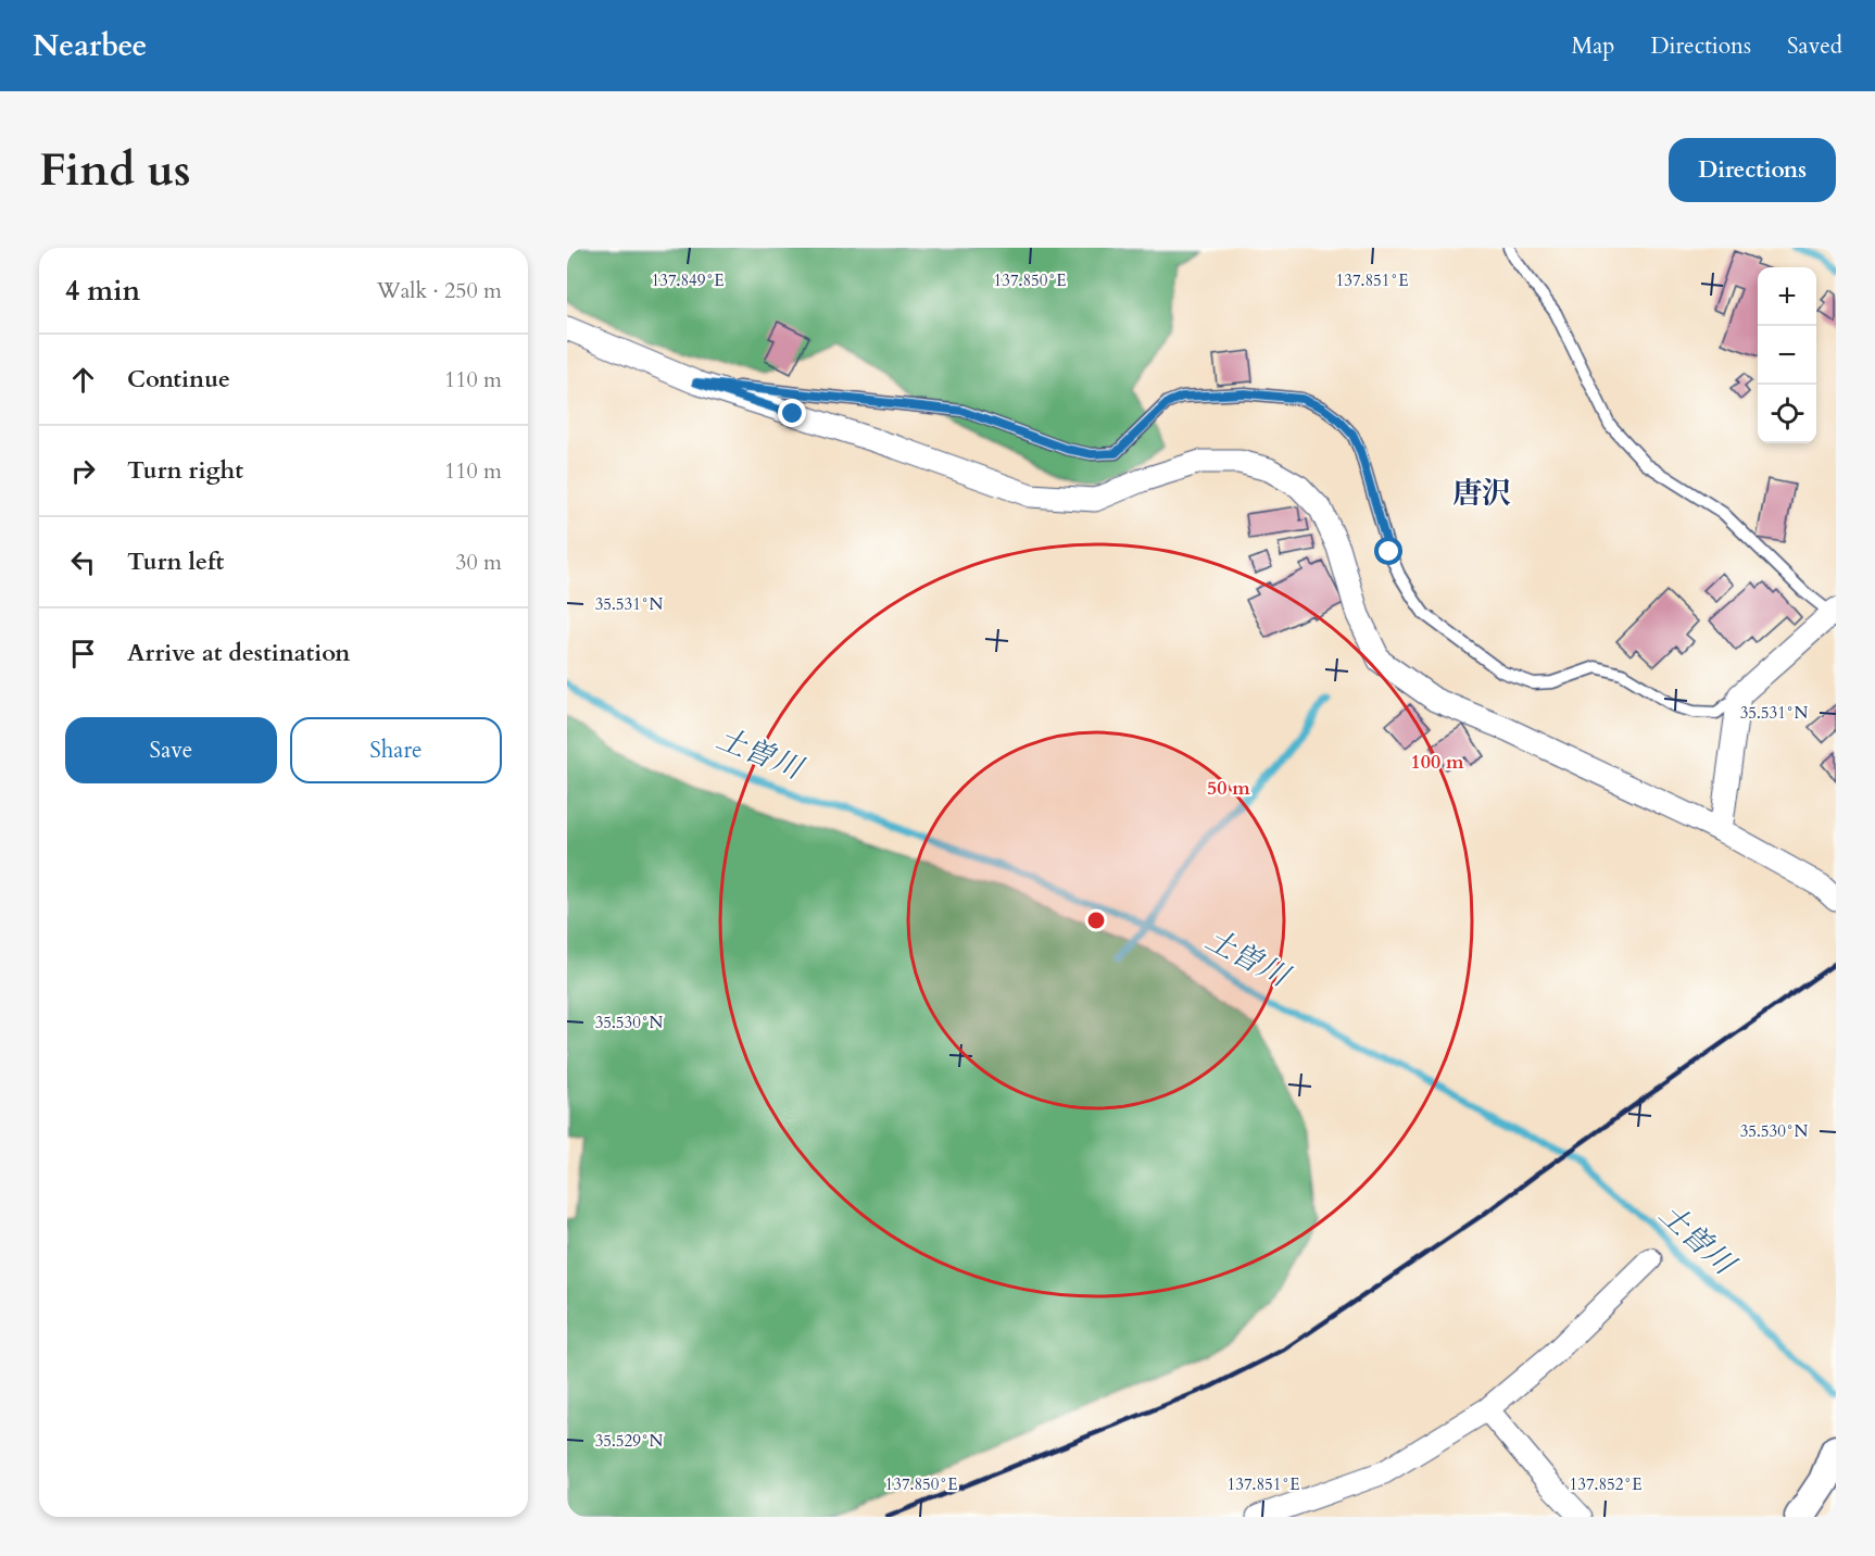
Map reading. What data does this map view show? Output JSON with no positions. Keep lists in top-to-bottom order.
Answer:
{
  "districts": ["唐沢"],
  "water": ["土曽川"],
  "page": {
    "header": "Nearbee",
    "nav": ["Map", "Directions", "Saved"],
    "buttons": [
      "Directions",
      ["Save", "Share"]
    ],
    "title": "Find us",
    "heading": ["4 min", "Walk · 250 m"],
    "map_buttons": ["+", "−"],
    "list": [
      ["Continue", "110 m"],
      ["Turn right", "110 m"],
      ["Turn left", "30 m"],
      "Arrive at destination"
    ]
  },
  "coordinates": [
    "137.849°E",
    "137.850°E",
    "137.851°E",
    "35.531°N",
    "35.530°N",
    "35.529°N",
    "137.852°E"
  ],
  "rings": ["100 m", "50 m"]
}
